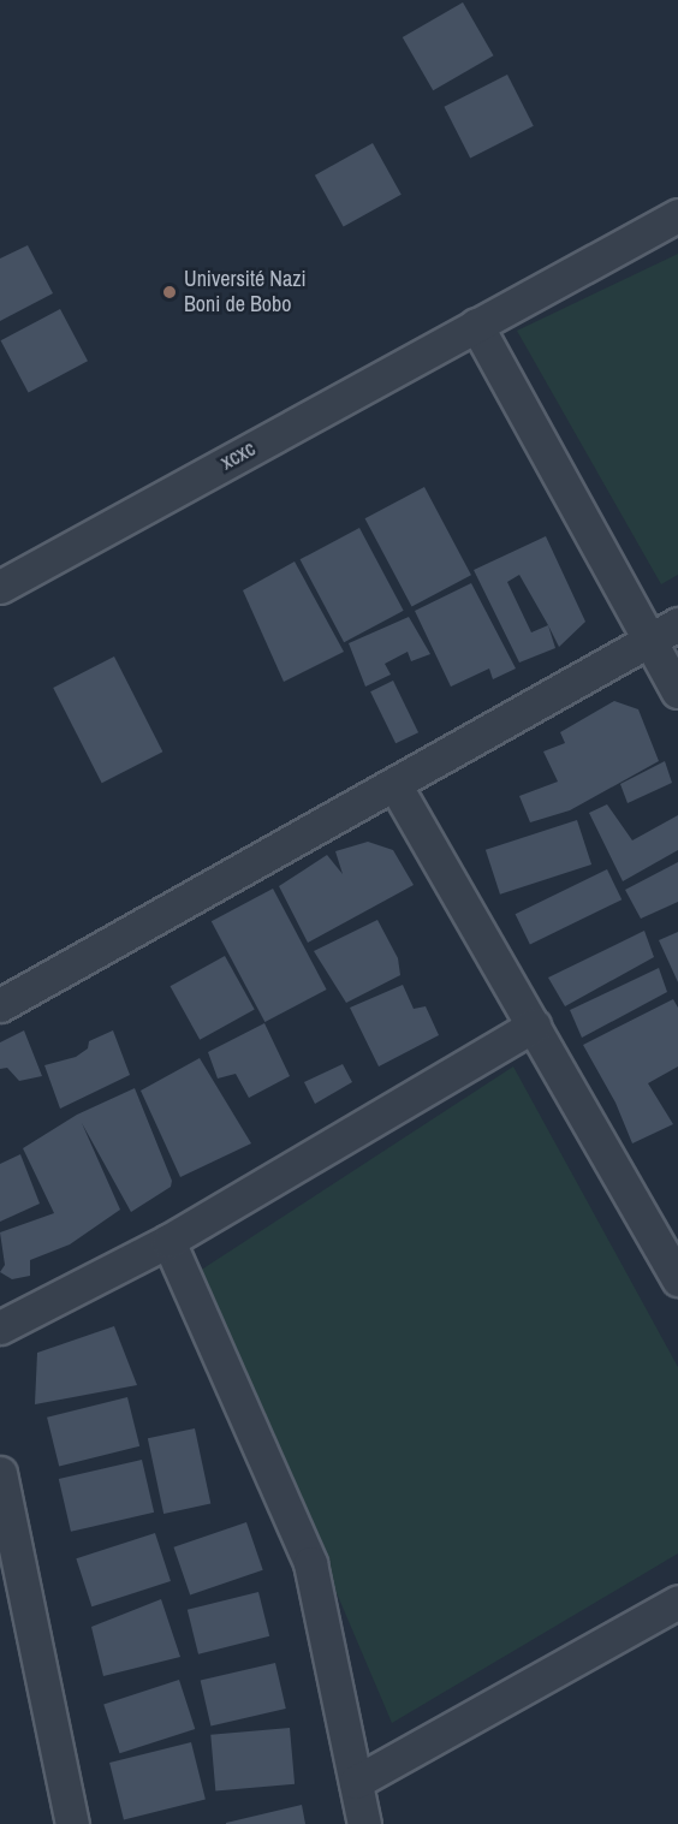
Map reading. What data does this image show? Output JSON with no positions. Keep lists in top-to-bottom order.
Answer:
{
  "streets": {
    "street": ["xcxc"]
  },
  "places": ["Université Nazi Boni de Bobo"]
}
